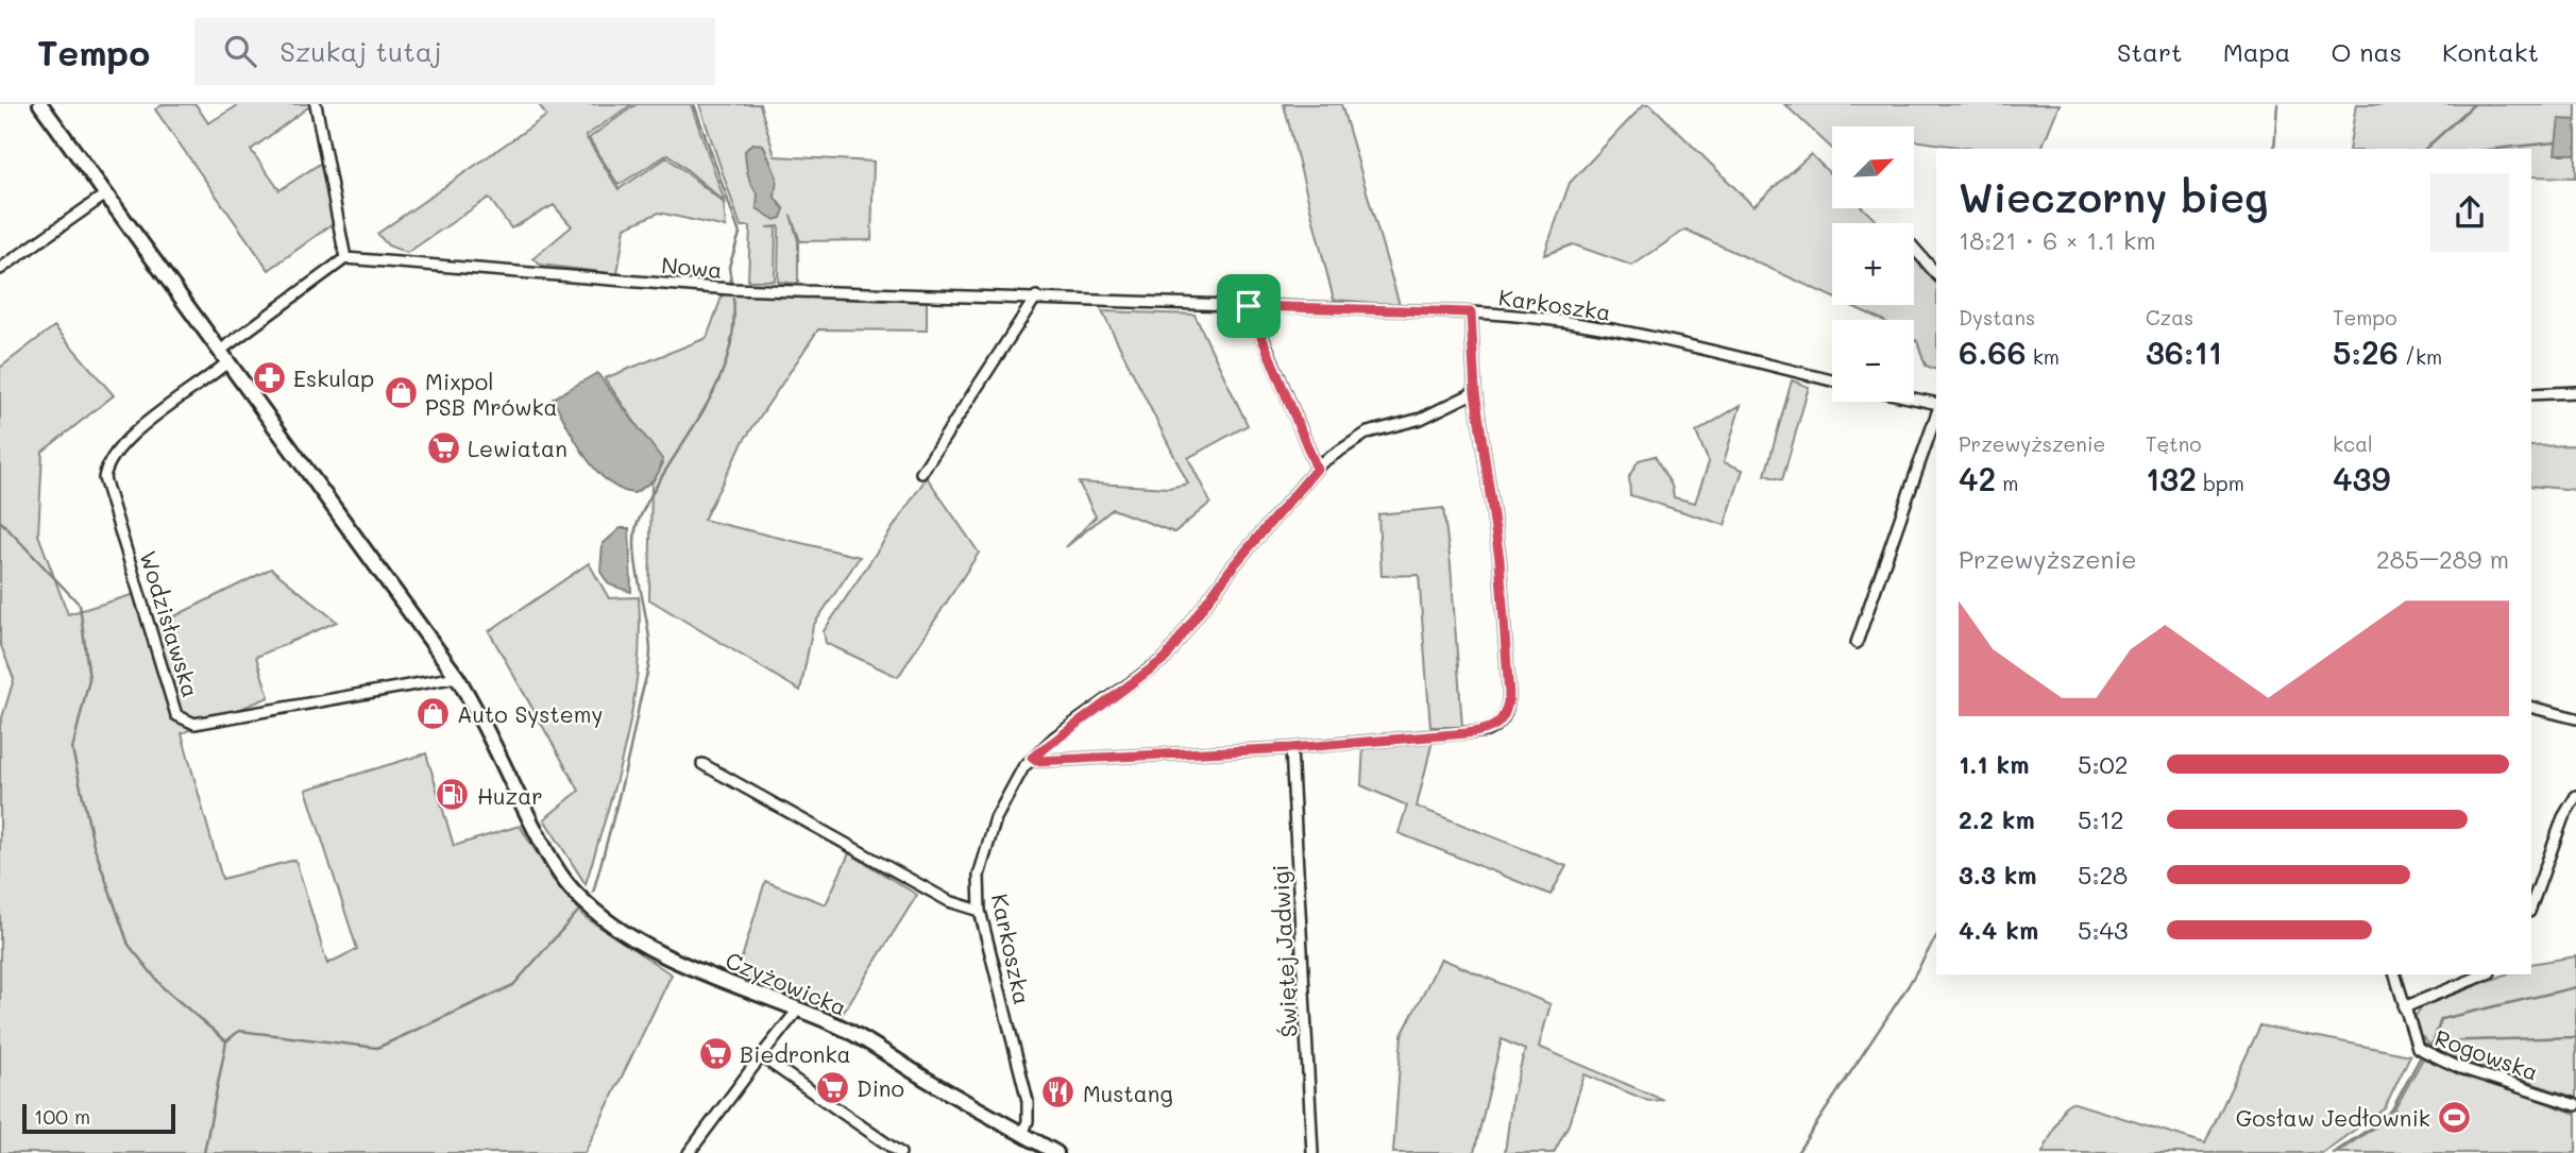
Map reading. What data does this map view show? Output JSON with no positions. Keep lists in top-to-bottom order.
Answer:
{
  "streets": {
    "street": [
      "Nowa",
      "Karkoszka",
      "Wodzisławska",
      "Świętej Jadwigi",
      "Czyżowicka",
      "Rogowska"
    ]
  },
  "crossings": [
    ["Nowa", "Karkoszka"],
    ["Karkoszka", "Czyżowicka"],
    ["Wodzisławska", "Czyżowicka"]
  ],
  "places": {
    "pharmacy": ["Eskulap"],
    "shop": ["Mixpol PSB Mrówka", "Auto Systemy"],
    "supermarket": ["Lewiatan", "Biedronka", "Dino"],
    "fuel station": ["Huzar"],
    "restaurant": ["Mustang"],
    "sports": ["Gosław Jedłownik"]
  },
  "scale_bar": "100 m",
  "north": "top right",
  "page": {
    "header": "Tempo",
    "search": "Szukaj tutaj",
    "nav": [
      "Start",
      "Mapa",
      "O nas",
      "Kontakt"
    ],
    "map_buttons": ["+", "−"],
    "heading": ["Wieczorny bieg", "18:21 · 6 × 1.1 km"],
    "stats": [
      ["Dystans", "6.66 km"],
      ["Czas", "36:11"],
      ["Tempo", "5:26 /km"],
      ["Przewyższenie", "42 m"],
      ["Tętno", "132 bpm"],
      ["kcal", "439"]
    ],
    "chart": ["Przewyższenie", "285–289 m"],
    "list": [
      {
        "name": "1.1 km",
        "note": "5:02"
      },
      {
        "name": "2.2 km",
        "note": "5:12"
      },
      {
        "name": "3.3 km",
        "note": "5:28"
      },
      {
        "name": "4.4 km",
        "note": "5:43"
      }
    ],
    "scale": "100 m"
  }
}
